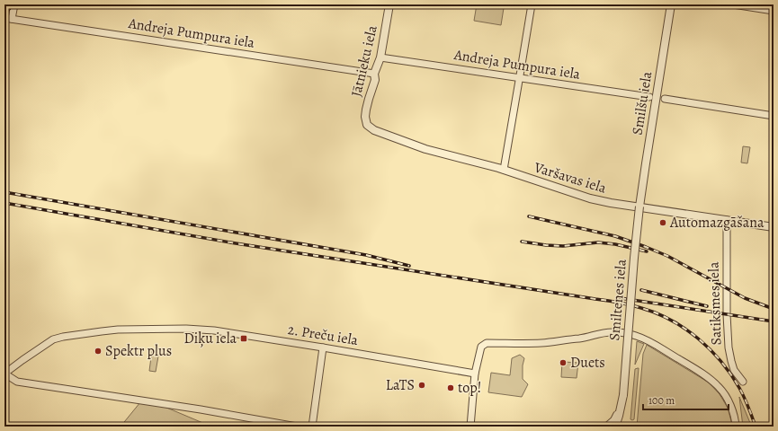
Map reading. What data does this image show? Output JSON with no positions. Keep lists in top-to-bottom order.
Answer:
{
  "streets": {
    "street": [
      "Andreja Pumpura iela",
      "Jātnieku iela",
      "Smilšu iela",
      "Varšavas iela",
      "Smiltenes iela",
      "Satiksmes iela",
      "2. Preču iela"
    ]
  },
  "crossings": [
    ["Andreja Pumpura iela", "Jātnieku iela"],
    ["Jātnieku iela", "Varšavas iela"],
    ["Smilšu iela", "Varšavas iela"],
    ["Smilšu iela", "Smiltenes iela"],
    ["Varšavas iela", "Smiltenes iela"],
    ["Varšavas iela", "Satiksmes iela"]
  ],
  "places": {
    "other": [
      "Automazgāšana",
      "Spektr plus",
      "Duets",
      "LaTS",
      "top!"
    ],
    "transit": ["Diķu iela"]
  },
  "scale_bar": "100 m"
}
